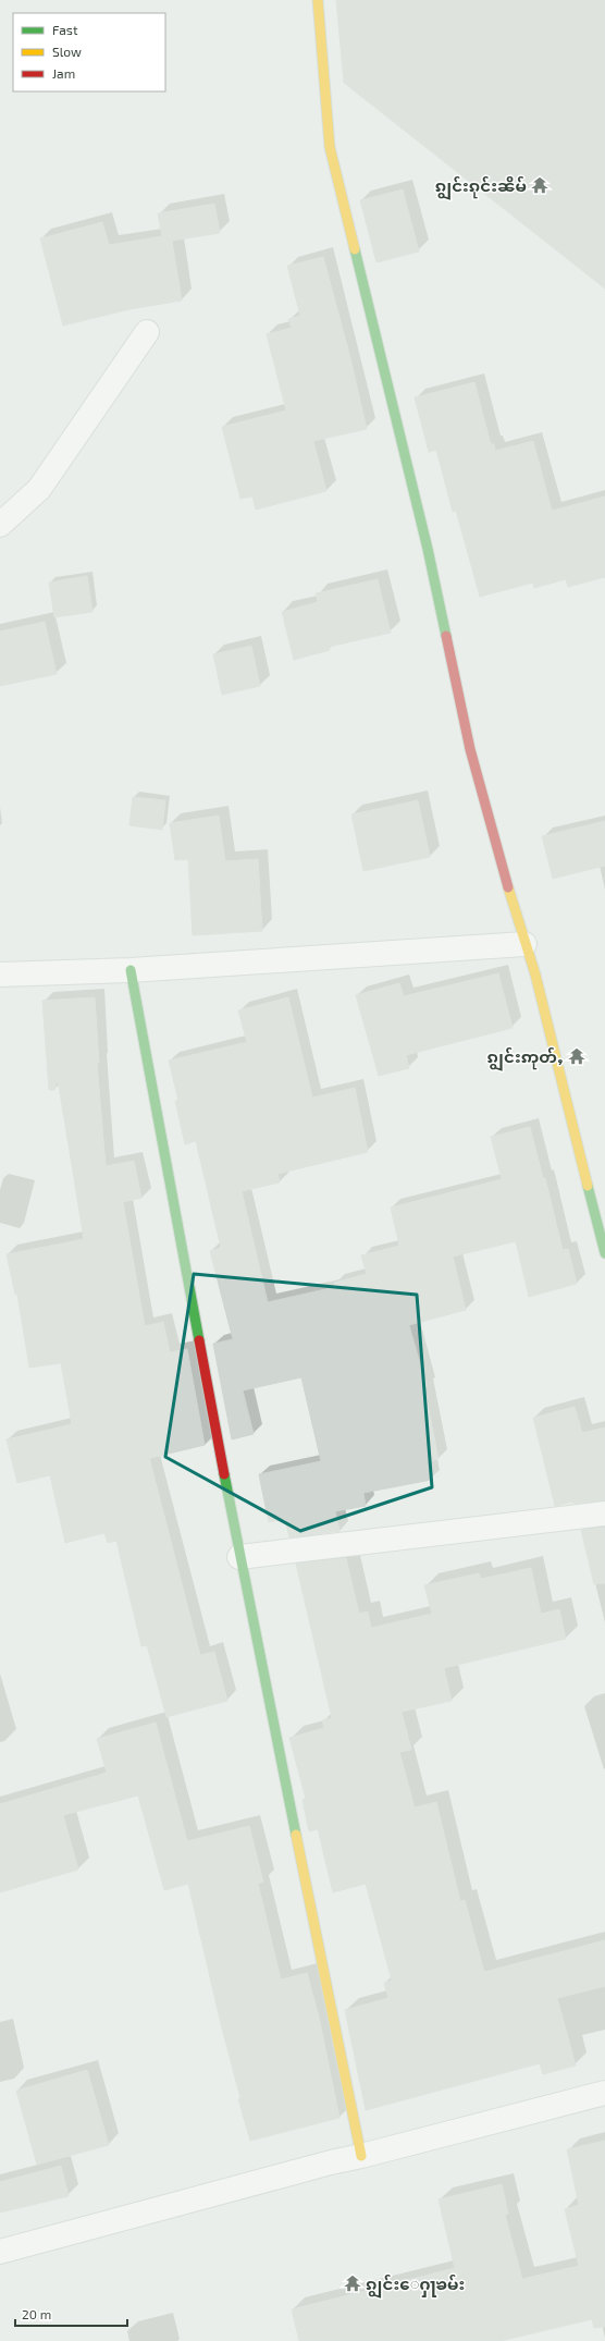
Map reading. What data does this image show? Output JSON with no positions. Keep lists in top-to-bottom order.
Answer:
{
  "places": {
    "temple": ["ၵျွင်းၵုင်းၼိမ်", "ၵျွင်းဢုတ်ႇ", "ၵျွင်းေႁႃၶမ်း"]
  },
  "legend": ["Fast", "Slow", "Jam"],
  "scale_bar": "20 m"
}
